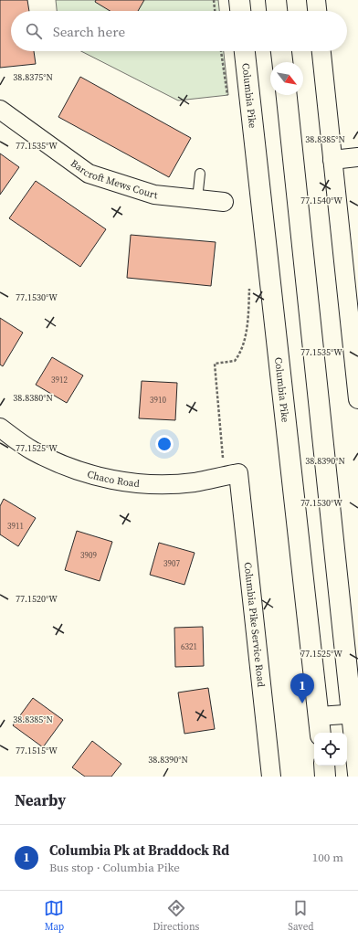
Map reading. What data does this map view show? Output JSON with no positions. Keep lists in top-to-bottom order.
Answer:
{
  "streets": {
    "main road": ["Columbia Pike"],
    "street": ["Barcroft Mews Court", "Chaco Road", "Columbia Pike Service Road"]
  },
  "crossings": [
    ["Chaco Road", "Columbia Pike Service Road"]
  ],
  "house_numbers": [
    "3912",
    "3910",
    "3911",
    "3909",
    "3907",
    "6321"
  ],
  "north": "bottom right",
  "page": {
    "search": "Search here",
    "pins": "1",
    "heading": "Nearby",
    "list": [
      {
        "mark": "1",
        "name": "Columbia Pk at Braddock Rd",
        "note": "Bus stop · Columbia Pike",
        "value": "100 m"
      }
    ],
    "nav": ["Map", "Directions", "Saved"]
  },
  "coordinates": [
    "38.8375°N",
    "38.8385°N",
    "77.1535°W",
    "77.1540°W",
    "77.1530°W",
    "38.8380°N",
    "77.1525°W",
    "38.8390°N",
    "77.1520°W",
    "77.1515°W"
  ]
}
